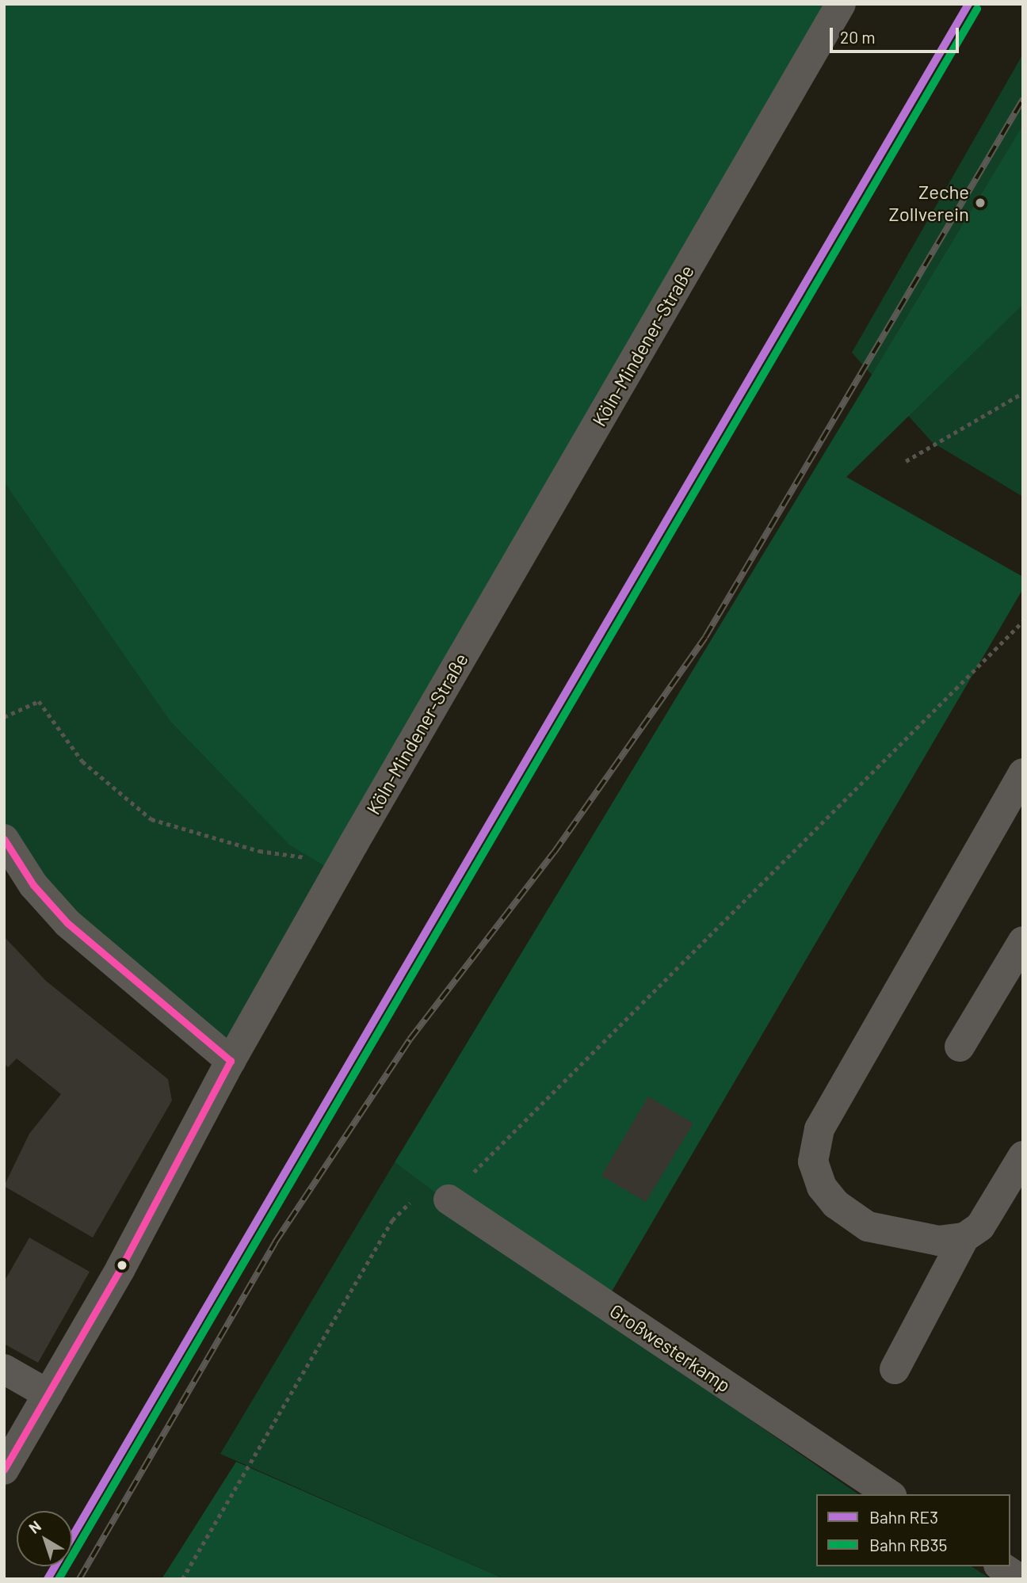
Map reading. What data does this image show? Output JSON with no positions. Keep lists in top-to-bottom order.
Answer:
{
  "streets": {
    "street": ["Köln-Mindener-Straße", "Großwesterkamp"]
  },
  "places": ["Zeche Zollverein"],
  "lines": ["rail line RE3", "rail line RB35"],
  "legend": ["Bahn RE3", "Bahn RB35"],
  "scale_bar": "20 m",
  "north": "top left"
}
